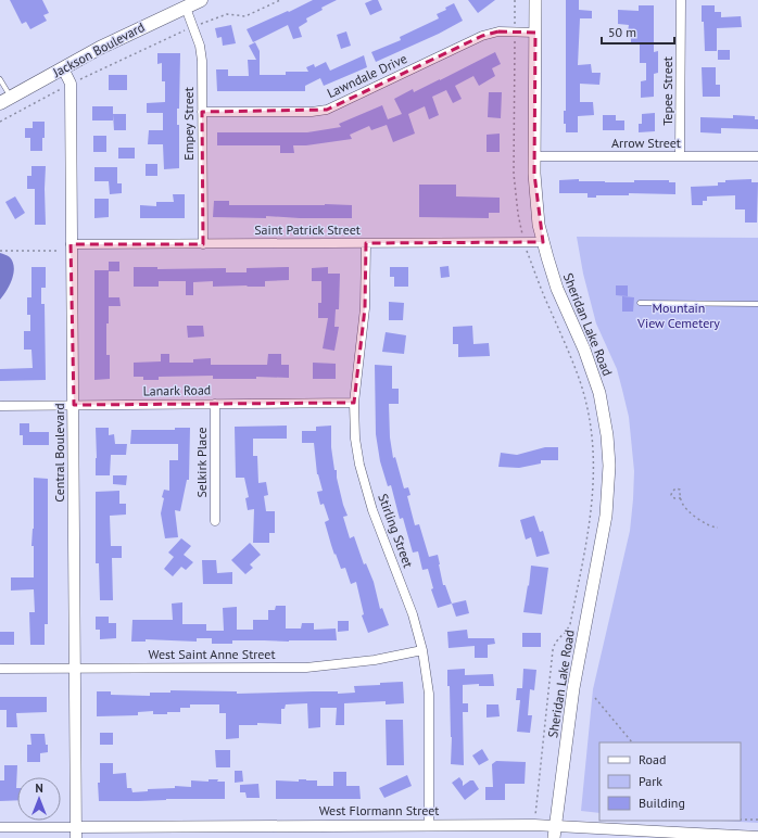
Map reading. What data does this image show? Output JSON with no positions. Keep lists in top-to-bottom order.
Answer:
{
  "streets": {
    "main road": ["Jackson Boulevard", "Sheridan Lake Road"],
    "street": [
      "Lawndale Drive",
      "Tepee Street",
      "Empey Street",
      "Arrow Street",
      "Saint Patrick Street",
      "Lanark Road",
      "Central Boulevard",
      "Selkirk Place",
      "Stirling Street",
      "West Saint Anne Street",
      "West Flormann Street"
    ]
  },
  "crossings": [
    ["Jackson Boulevard", "Empey Street"],
    ["Jackson Boulevard", "Central Boulevard"],
    ["Lawndale Drive", "Empey Street"],
    ["Lawndale Drive", "Sheridan Lake Road"],
    ["Tepee Street", "Arrow Street"],
    ["Empey Street", "Saint Patrick Street"],
    ["Arrow Street", "Sheridan Lake Road"],
    ["Saint Patrick Street", "Sheridan Lake Road"],
    ["Saint Patrick Street", "Central Boulevard"],
    ["Saint Patrick Street", "Stirling Street"],
    ["Sheridan Lake Road", "West Flormann Street"],
    ["Lanark Road", "Central Boulevard"],
    ["Lanark Road", "Selkirk Place"],
    ["Lanark Road", "Stirling Street"],
    ["Central Boulevard", "West Saint Anne Street"],
    ["Central Boulevard", "West Flormann Street"],
    ["Stirling Street", "West Saint Anne Street"],
    ["Stirling Street", "West Flormann Street"]
  ],
  "parks": ["Mountain View Cemetery"],
  "legend": ["Road", "Park", "Building"],
  "scale_bar": "50 m",
  "north": "top"
}
